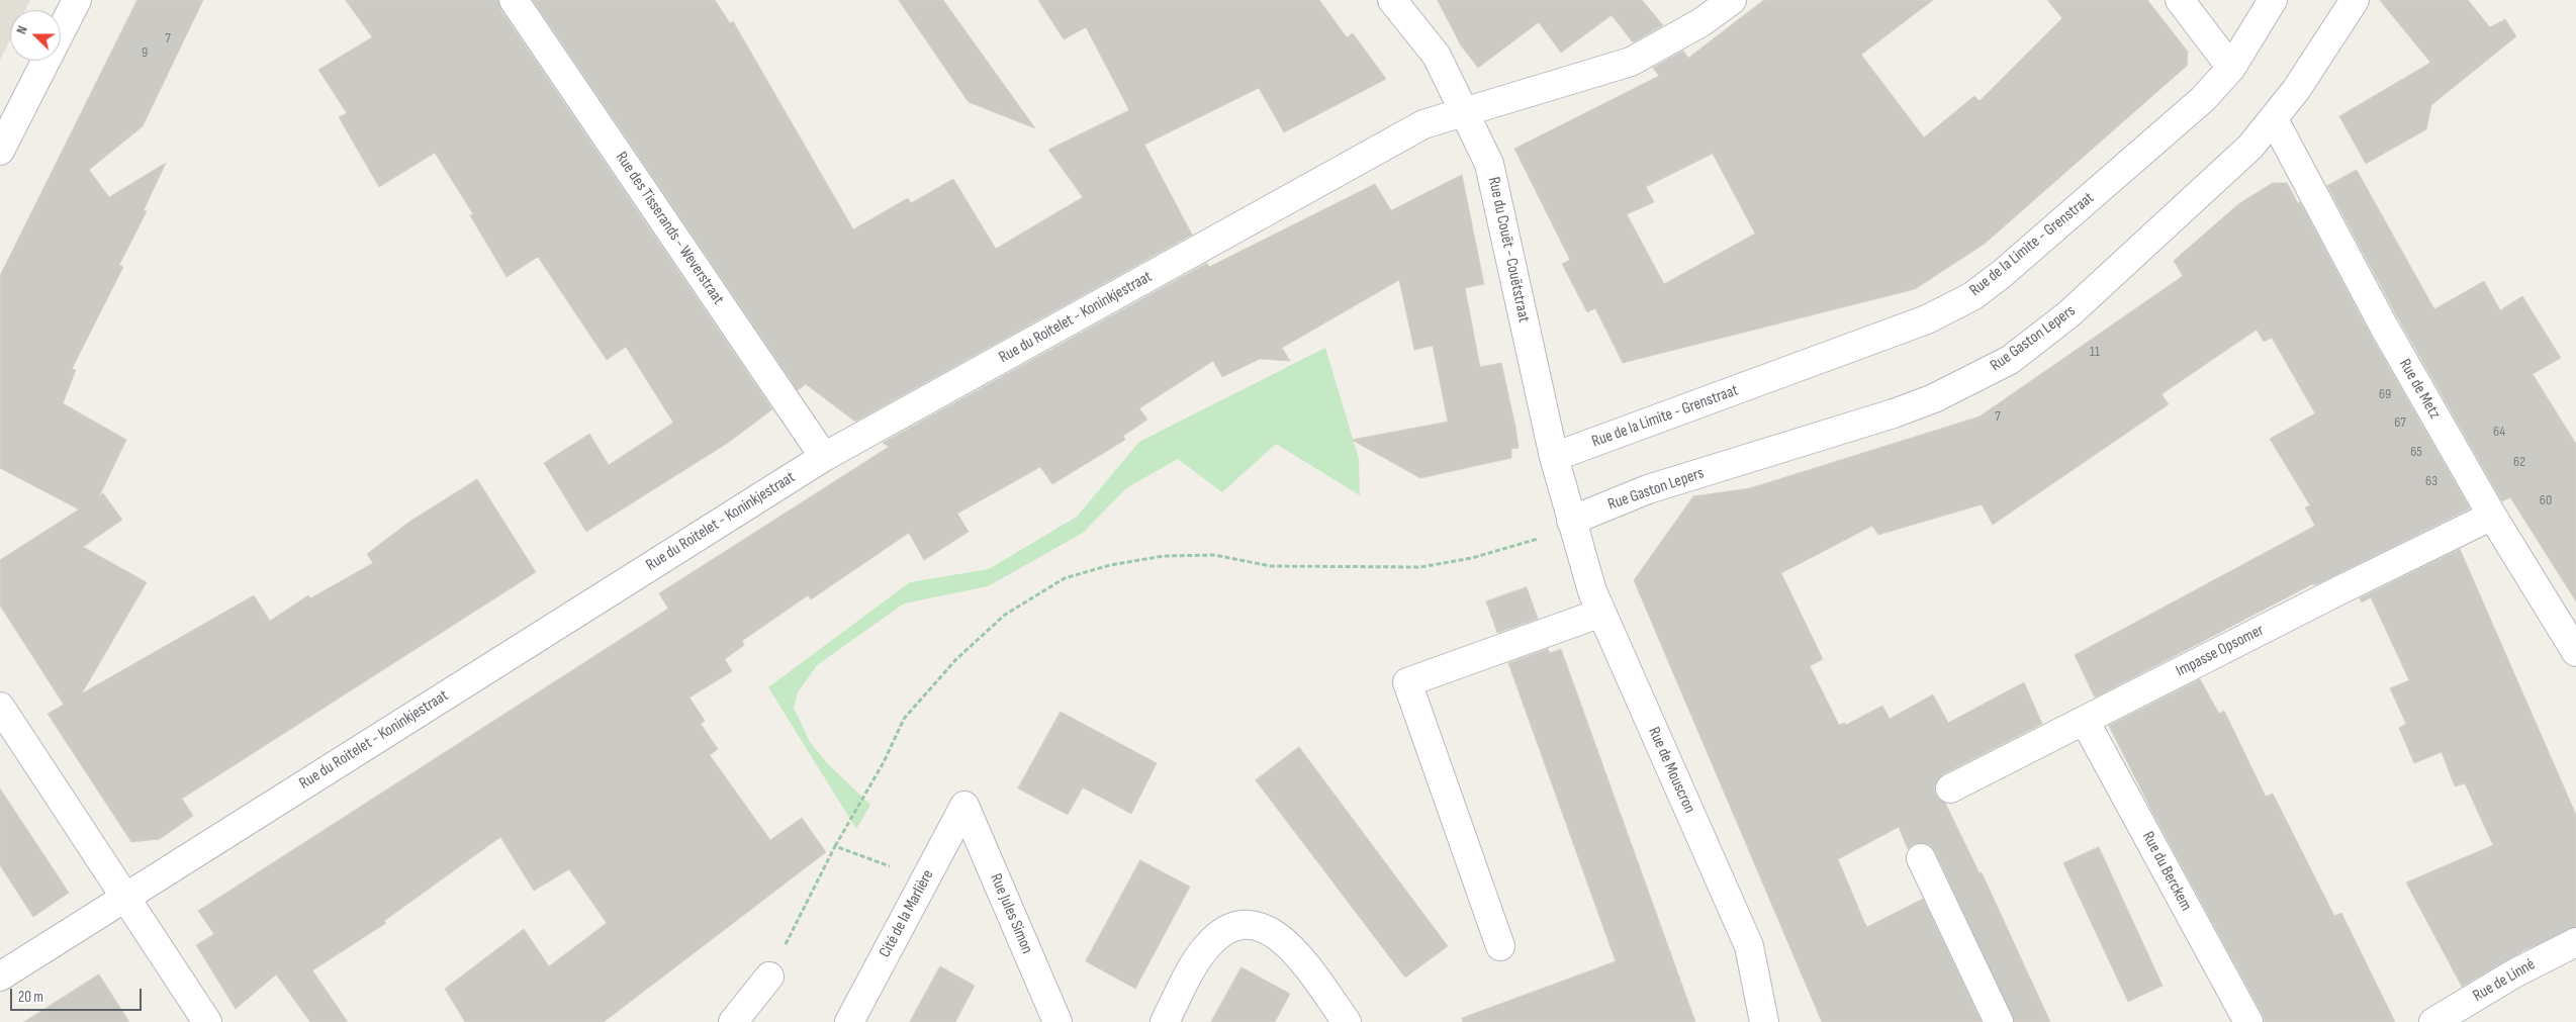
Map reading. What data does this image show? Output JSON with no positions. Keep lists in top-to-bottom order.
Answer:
{
  "streets": {
    "street": [
      "Rue des Tisserands - Weverstraat",
      "Rue de la Limite - Grenstraat",
      "Rue du Couët - Couëtstraat",
      "Rue du Roitelet - Koninkjestraat",
      "Rue Gaston Lepers",
      "Rue de Metz",
      "Impasse Opsomer",
      "Rue de Mouscron",
      "Rue du Berckem",
      "Cité de la Marlière",
      "Rue Jules Simon",
      "Rue de Linné"
    ]
  },
  "crossings": [
    ["Rue des Tisserands - Weverstraat", "Rue du Roitelet - Koninkjestraat"],
    ["Rue de la Limite - Grenstraat", "Rue du Couët - Couëtstraat"],
    ["Rue du Couët - Couëtstraat", "Rue du Roitelet - Koninkjestraat"],
    ["Rue du Couët - Couëtstraat", "Rue Gaston Lepers"],
    ["Rue du Couët - Couëtstraat", "Rue de Mouscron"],
    ["Rue Gaston Lepers", "Rue de Metz"],
    ["Rue Gaston Lepers", "Rue de Mouscron"],
    ["Rue de Metz", "Impasse Opsomer"],
    ["Impasse Opsomer", "Rue du Berckem"],
    ["Cité de la Marlière", "Rue Jules Simon"]
  ],
  "house_numbers": [
    "7",
    "9",
    "11",
    "69",
    "7",
    "67",
    "64",
    "65",
    "62",
    "63",
    "60"
  ],
  "scale_bar": "20 m",
  "north": "left"
}
